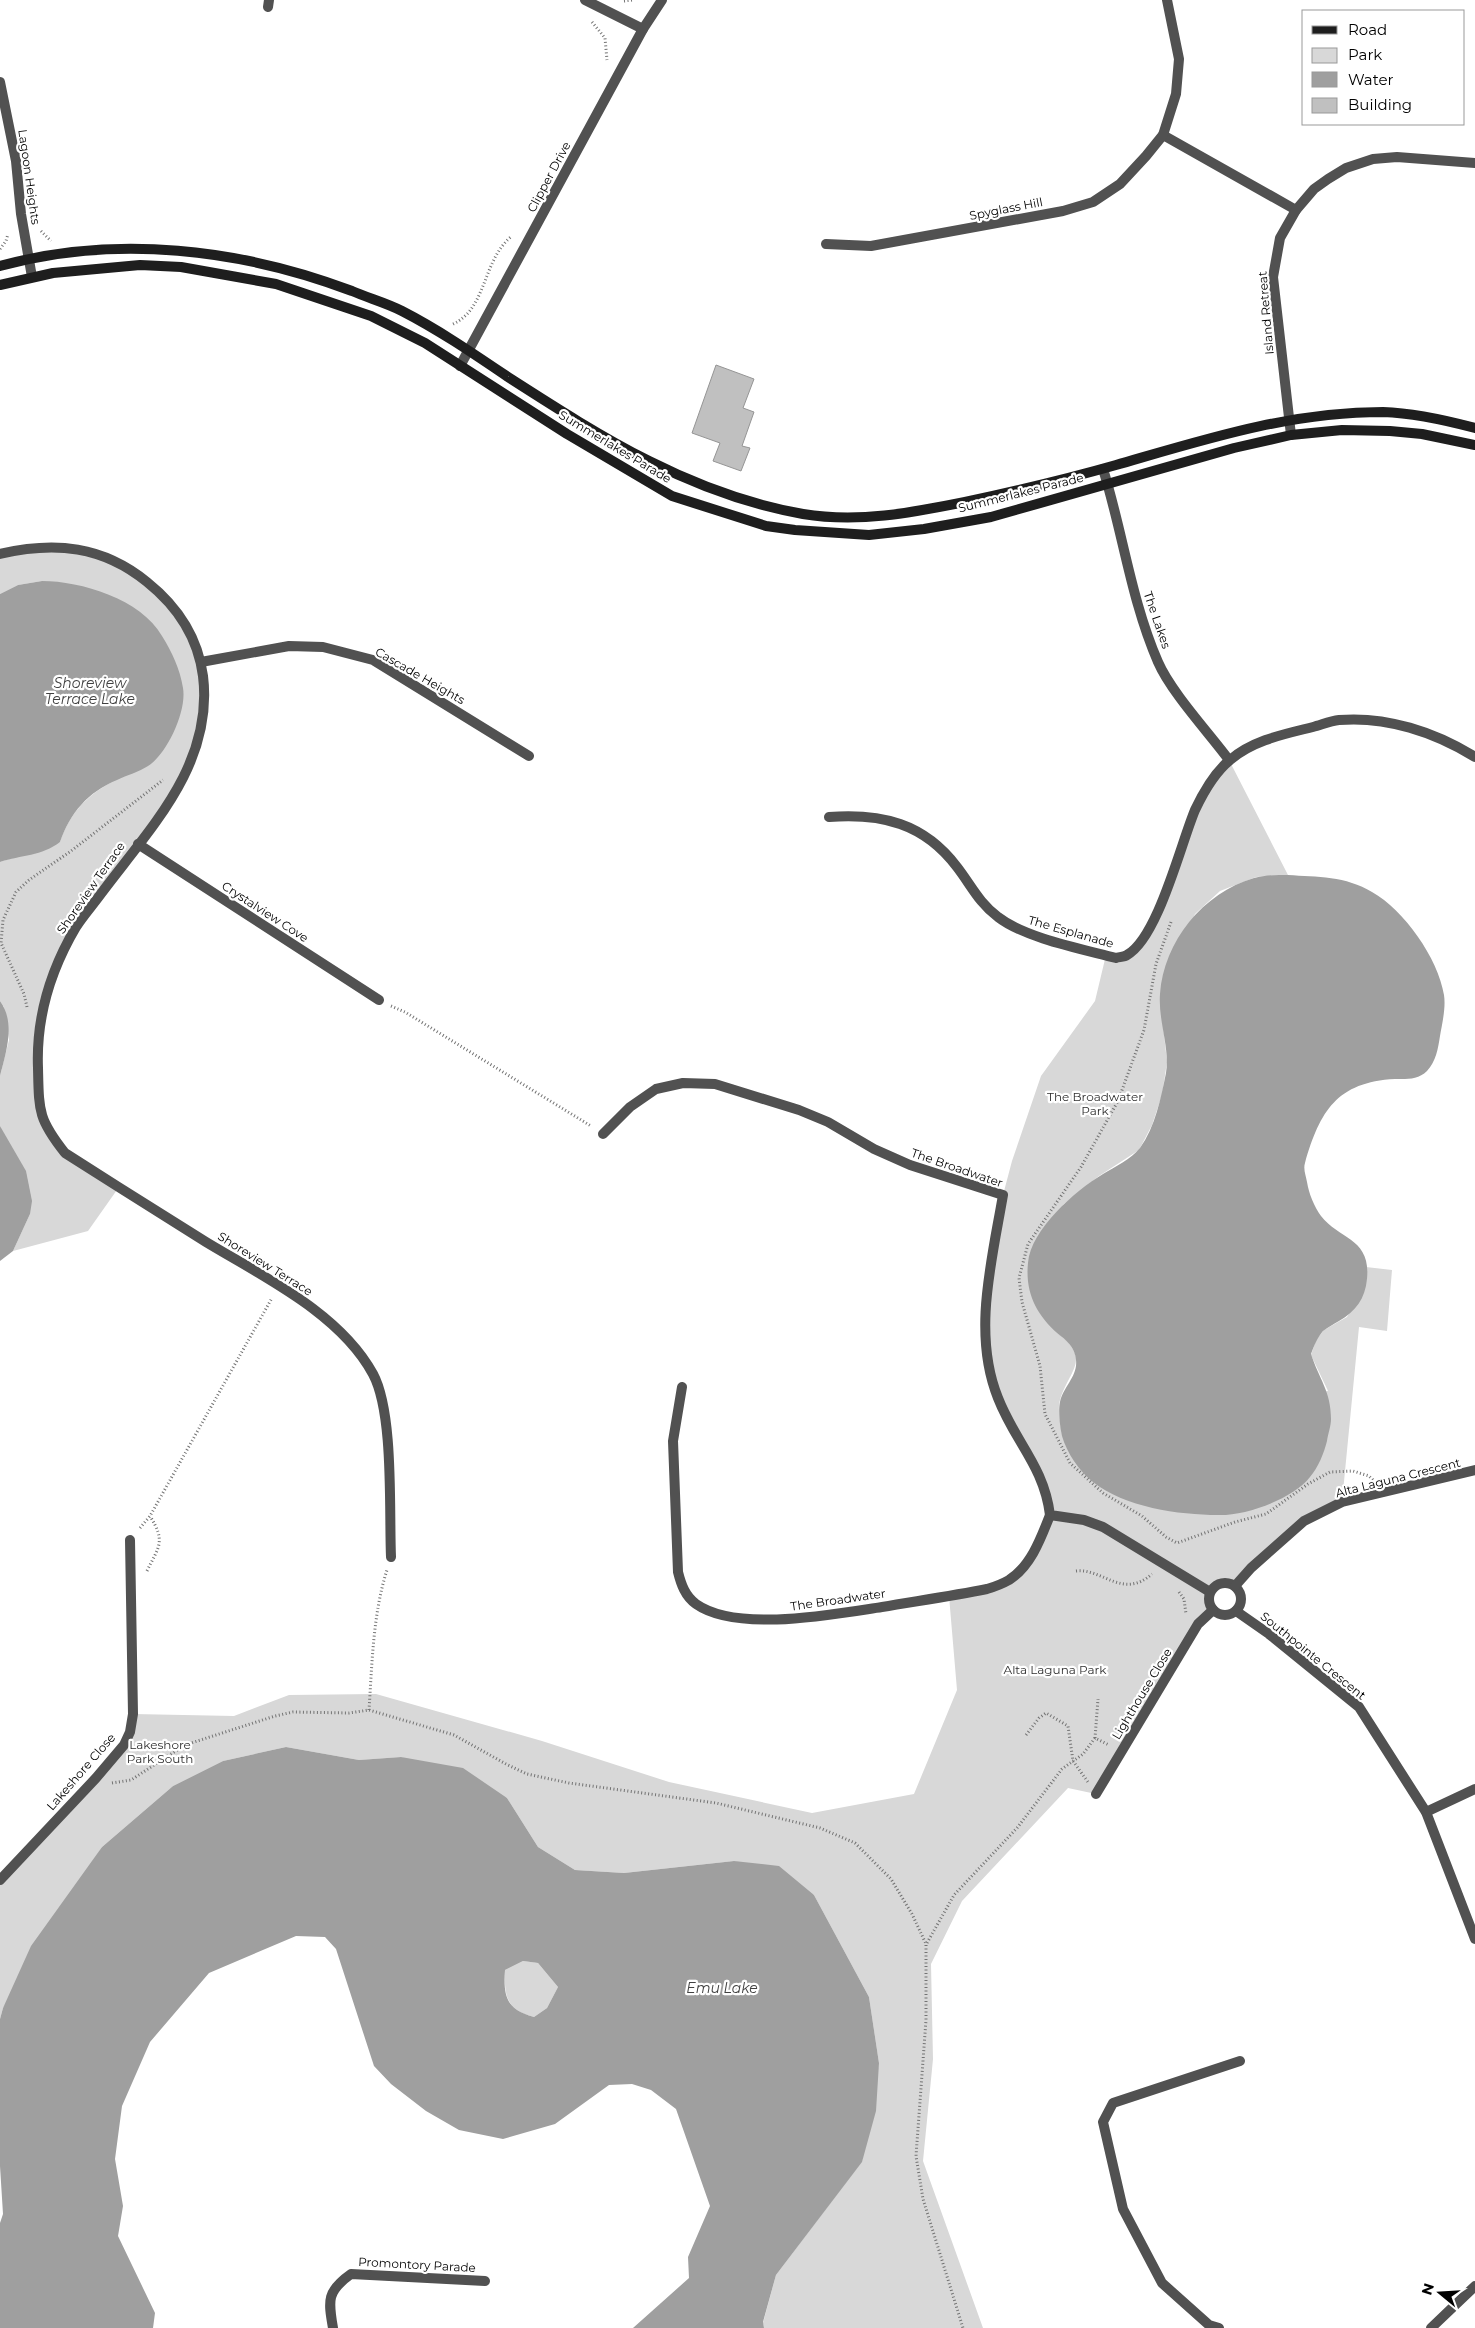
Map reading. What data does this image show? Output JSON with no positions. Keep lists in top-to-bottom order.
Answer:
{
  "streets": {
    "street": [
      "Lagoon Heights",
      "Clipper Drive",
      "Spyglass Hill",
      "Island Retreat",
      "Summerlakes Parade",
      "The Lakes",
      "Cascade Heights",
      "Shoreview Terrace",
      "Crystalview Cove",
      "The Esplanade",
      "The Broadwater",
      "Alta Laguna Crescent",
      "Southpointe Crescent",
      "Lighthouse Close",
      "Lakeshore Close",
      "Promontory Parade"
    ]
  },
  "crossings": [
    ["Lagoon Heights", "Summerlakes Parade"],
    ["Clipper Drive", "Summerlakes Parade"],
    ["Island Retreat", "Summerlakes Parade"],
    ["Summerlakes Parade", "The Lakes"],
    ["The Lakes", "The Esplanade"],
    ["Cascade Heights", "Shoreview Terrace"],
    ["Shoreview Terrace", "Crystalview Cove"],
    ["Alta Laguna Crescent", "Southpointe Crescent"],
    ["Alta Laguna Crescent", "Lighthouse Close"],
    ["Southpointe Crescent", "Lighthouse Close"]
  ],
  "water": ["Shoreview Terrace Lake", "Emu Lake"],
  "parks": ["The Broadwater Park", "Alta Laguna Park", "Lakeshore Park South"],
  "legend": [
    "Road",
    "Park",
    "Water",
    "Building"
  ],
  "north": "left"
}
